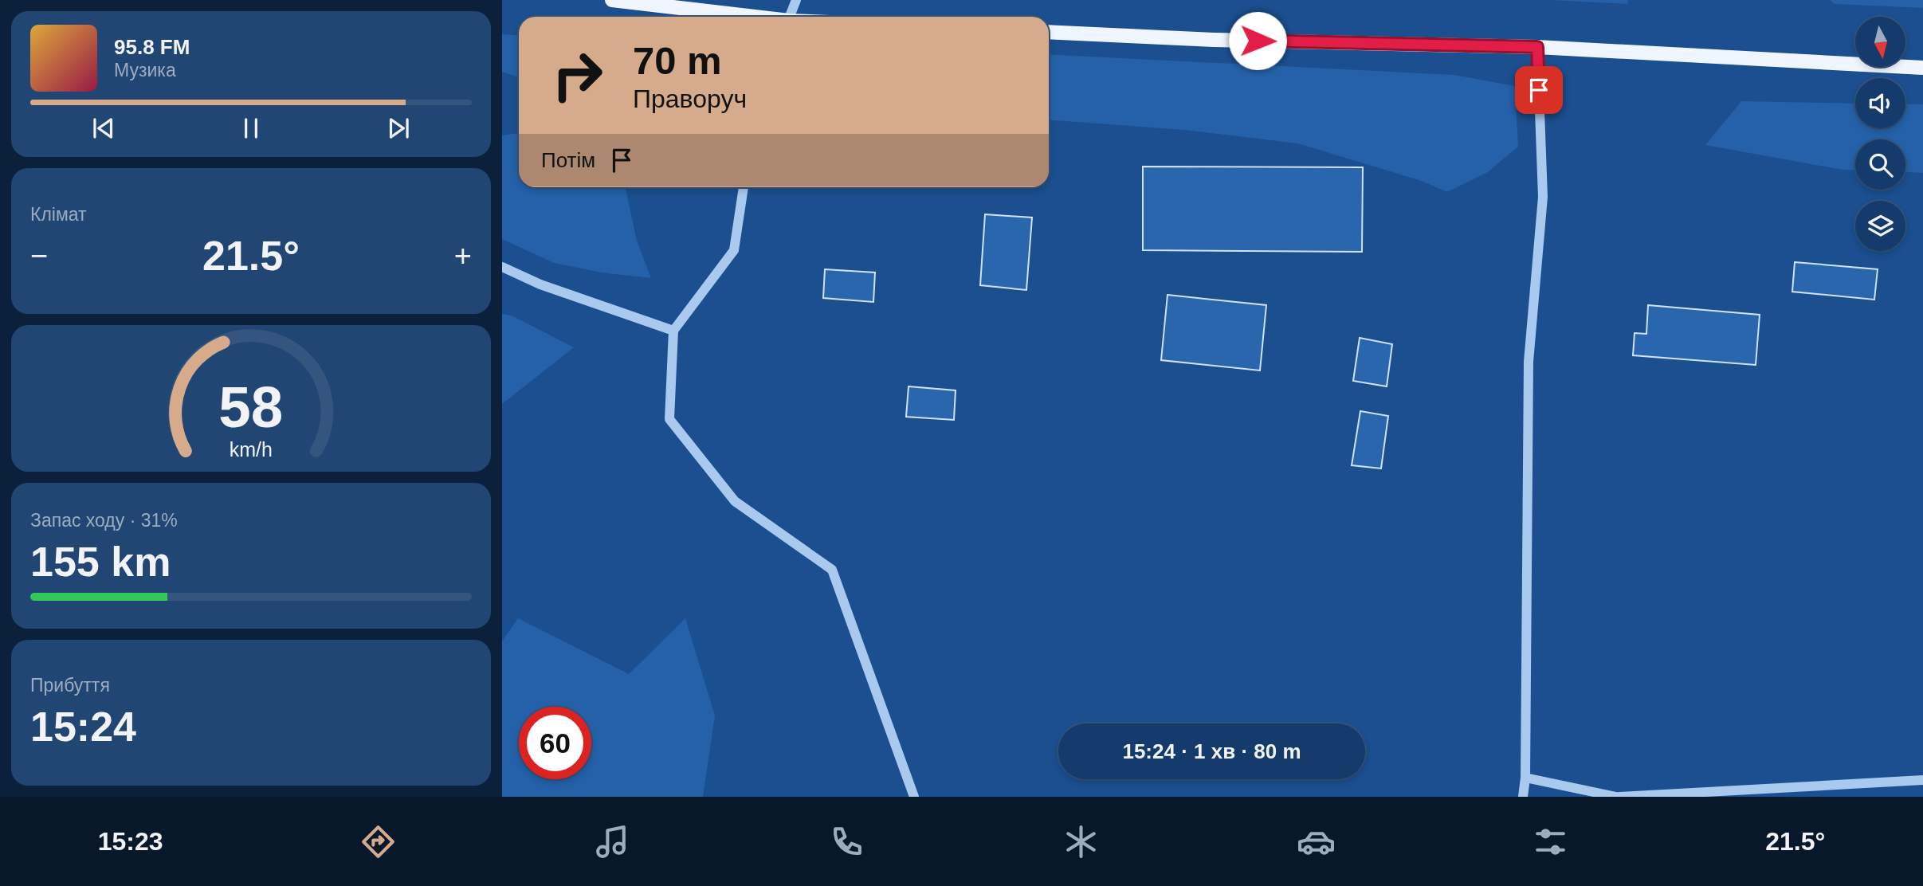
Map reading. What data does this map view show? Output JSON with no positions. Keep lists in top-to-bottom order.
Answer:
{
  "north": "bottom",
  "page": {
    "turn": ["70 m", "Праворуч"],
    "song": ["95.8 FM", "Музика"],
    "then": "Потім",
    "tile": [
      "Клімат",
      ["Запас ходу · 31%", "155 km"],
      ["Прибуття", "15:24"]
    ],
    "heat": ["−", "21.5°", "+"],
    "limit": "60",
    "trip": "15:24 · 1 хв · 80 m",
    "tabs": ["15:23", "21.5°"],
    "gauge": ["58", "km/h"]
  }
}
